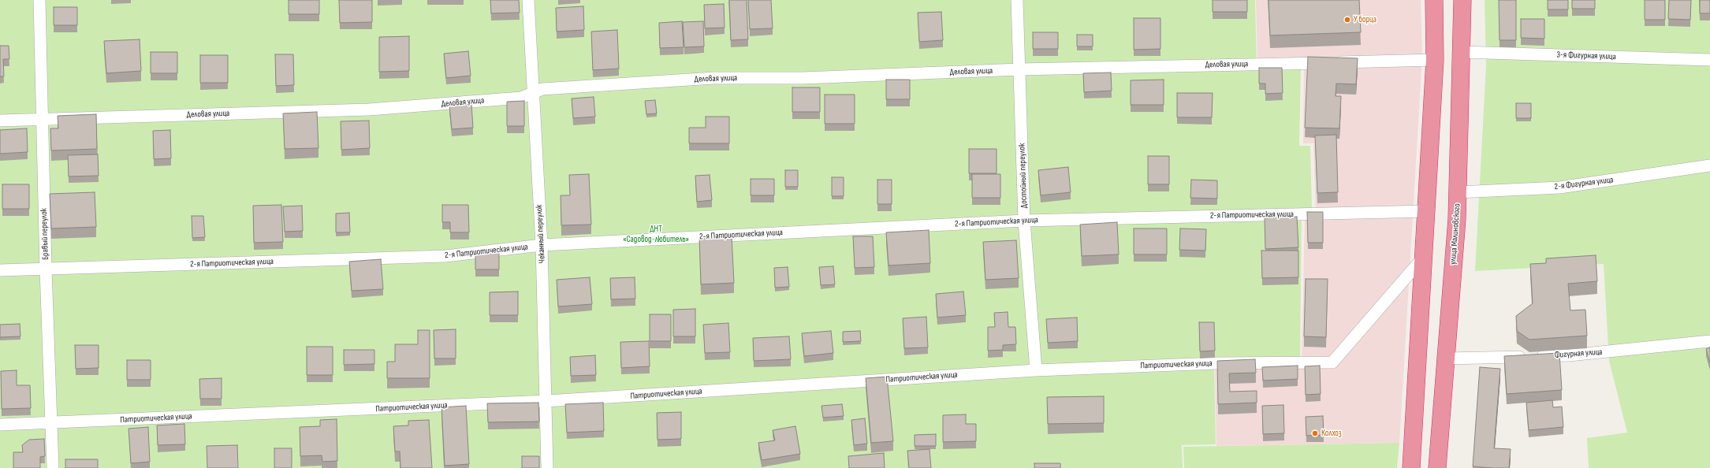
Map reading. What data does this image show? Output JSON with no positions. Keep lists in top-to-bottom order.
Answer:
{
  "streets": {
    "highway": ["улица Малиновского"],
    "street": [
      "3-я Фигурная улица",
      "Деловая улица",
      "Достойный переулок",
      "2-я Фигурная улица",
      "2-я Патриотическая улица",
      "Бравый переулок",
      "Чеканный переулок",
      "Фигурная улица",
      "Патриотическая улица"
    ]
  },
  "crossings": [
    ["3-я Фигурная улица", "улица Малиновского"],
    ["Деловая улица", "Достойный переулок"],
    ["Деловая улица", "Бравый переулок"],
    ["Деловая улица", "Чеканный переулок"],
    ["Достойный переулок", "2-я Патриотическая улица"],
    ["Достойный переулок", "Патриотическая улица"],
    ["2-я Фигурная улица", "улица Малиновского"],
    ["2-я Патриотическая улица", "Бравый переулок"],
    ["2-я Патриотическая улица", "Чеканный переулок"],
    ["Бравый переулок", "Патриотическая улица"],
    ["Чеканный переулок", "Патриотическая улица"],
    ["улица Малиновского", "Фигурная улица"]
  ],
  "parks": ["ДНТ «Садовод-любитель»"],
  "places": ["У борца", "Колхоз"]
}
